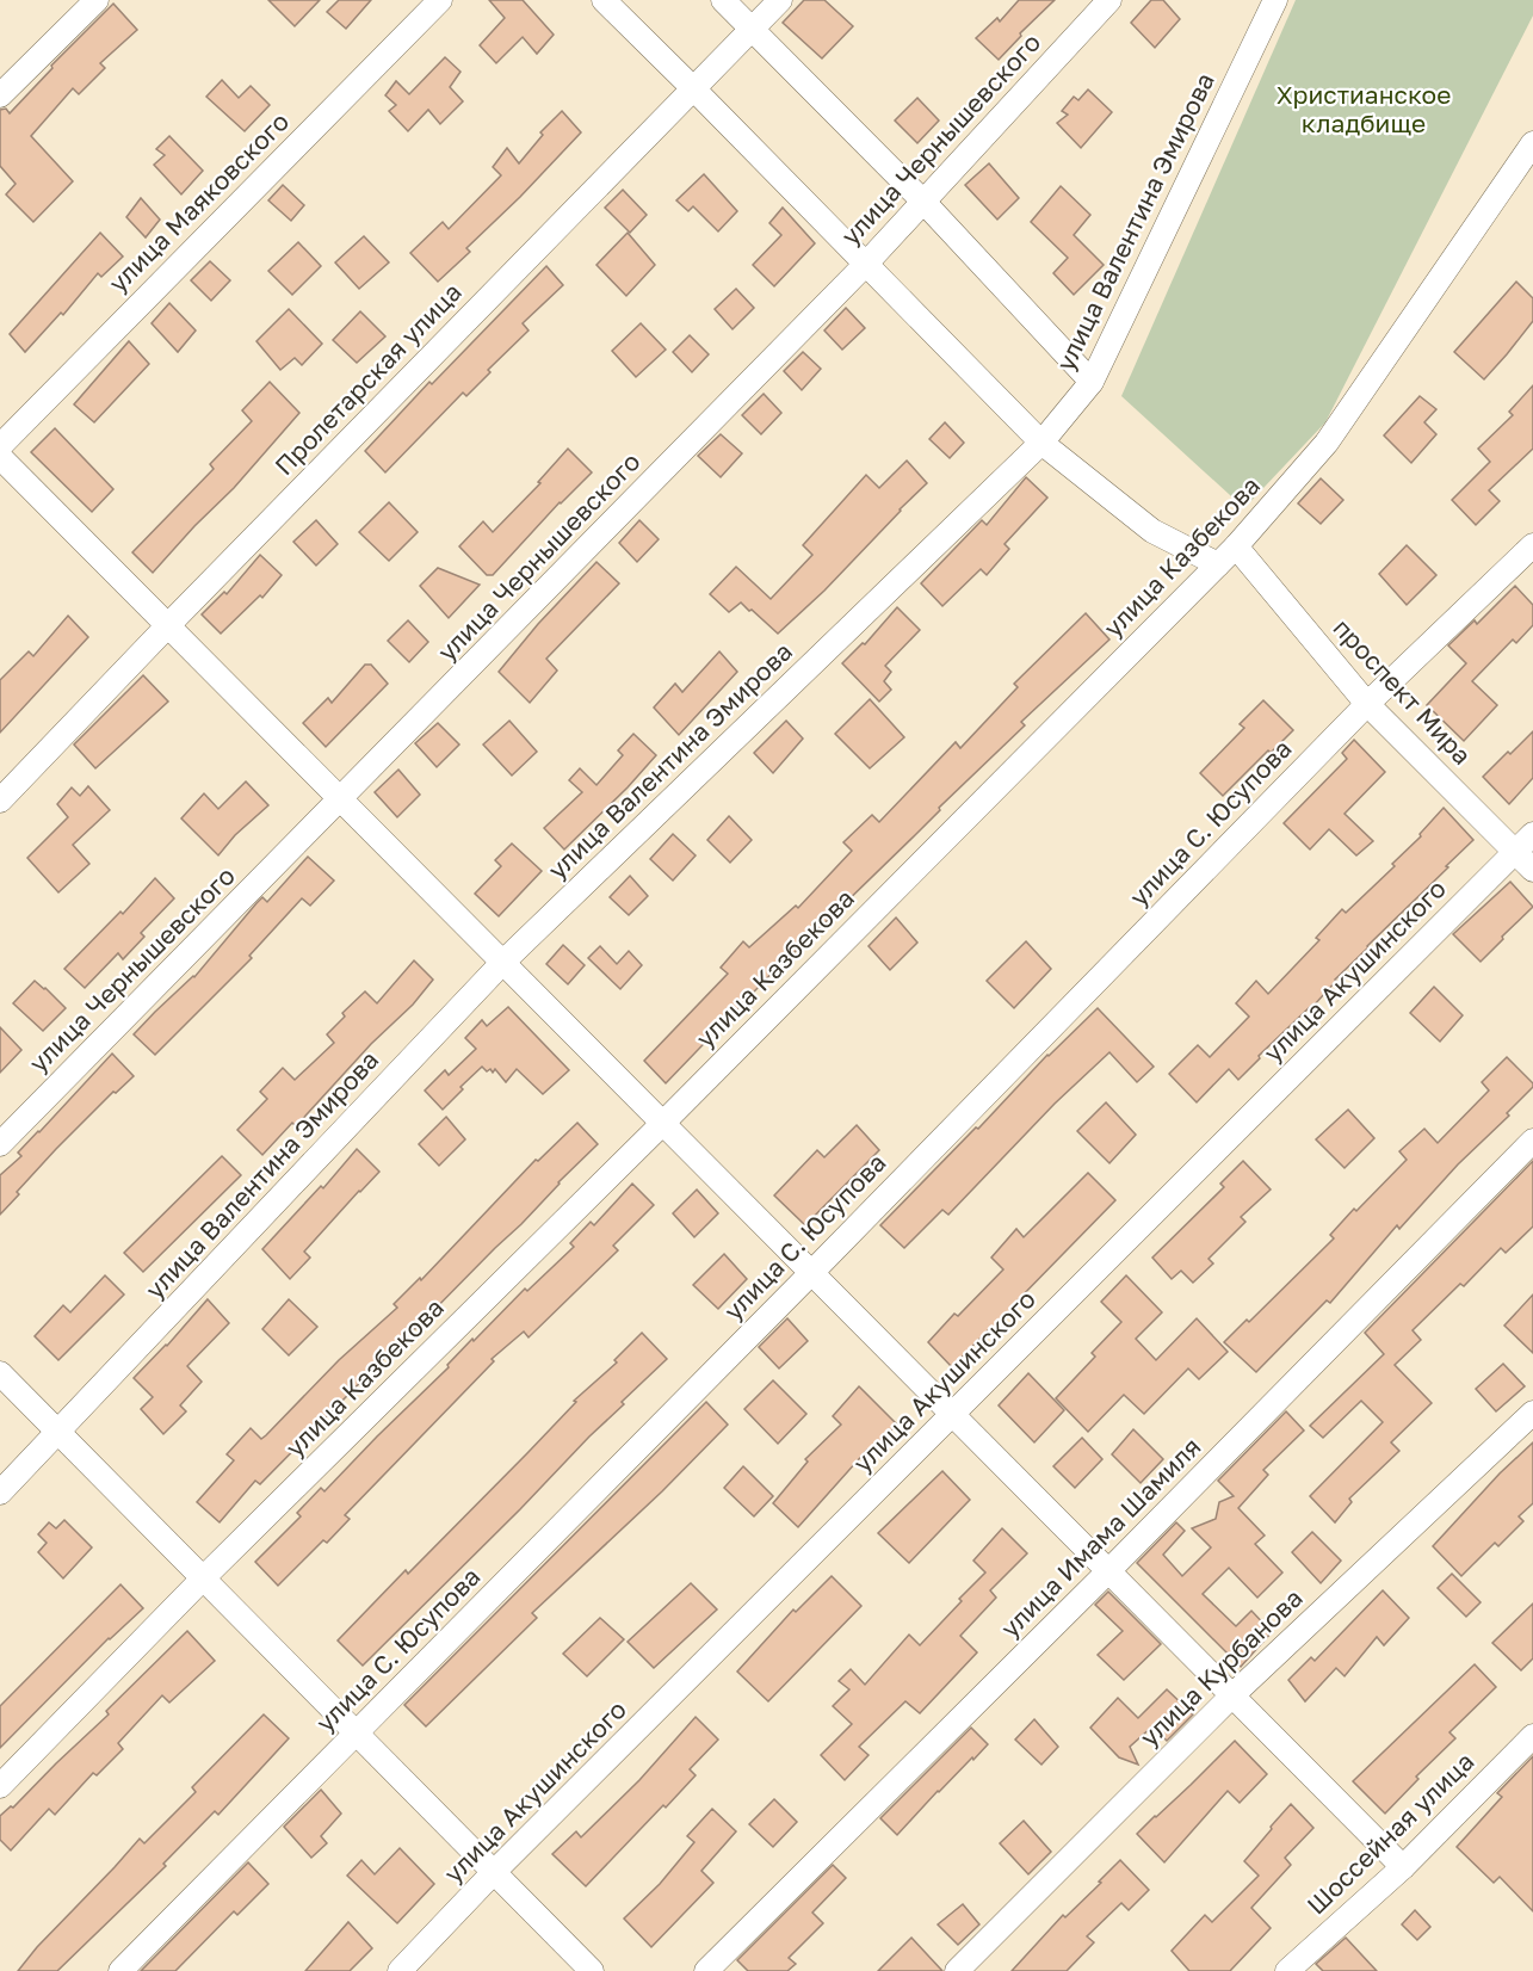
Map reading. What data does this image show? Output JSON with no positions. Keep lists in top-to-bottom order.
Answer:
{
  "streets": {
    "street": [
      "улица Чернышевского",
      "улица Маяковского",
      "улица Валентина Эмирова",
      "Пролетарская улица",
      "улица Казбекова",
      "проспект Мира",
      "улица С. Юсупова",
      "улица Акушинского",
      "улица Имама Шамиля",
      "улица Курбанова",
      "Шоссейная улица"
    ]
  },
  "crossings": [
    ["улица Казбекова", "проспект Мира"],
    ["проспект Мира", "улица С. Юсупова"],
    ["проспект Мира", "улица Акушинского"]
  ],
  "parks": ["Христианское кладбище"]
}
